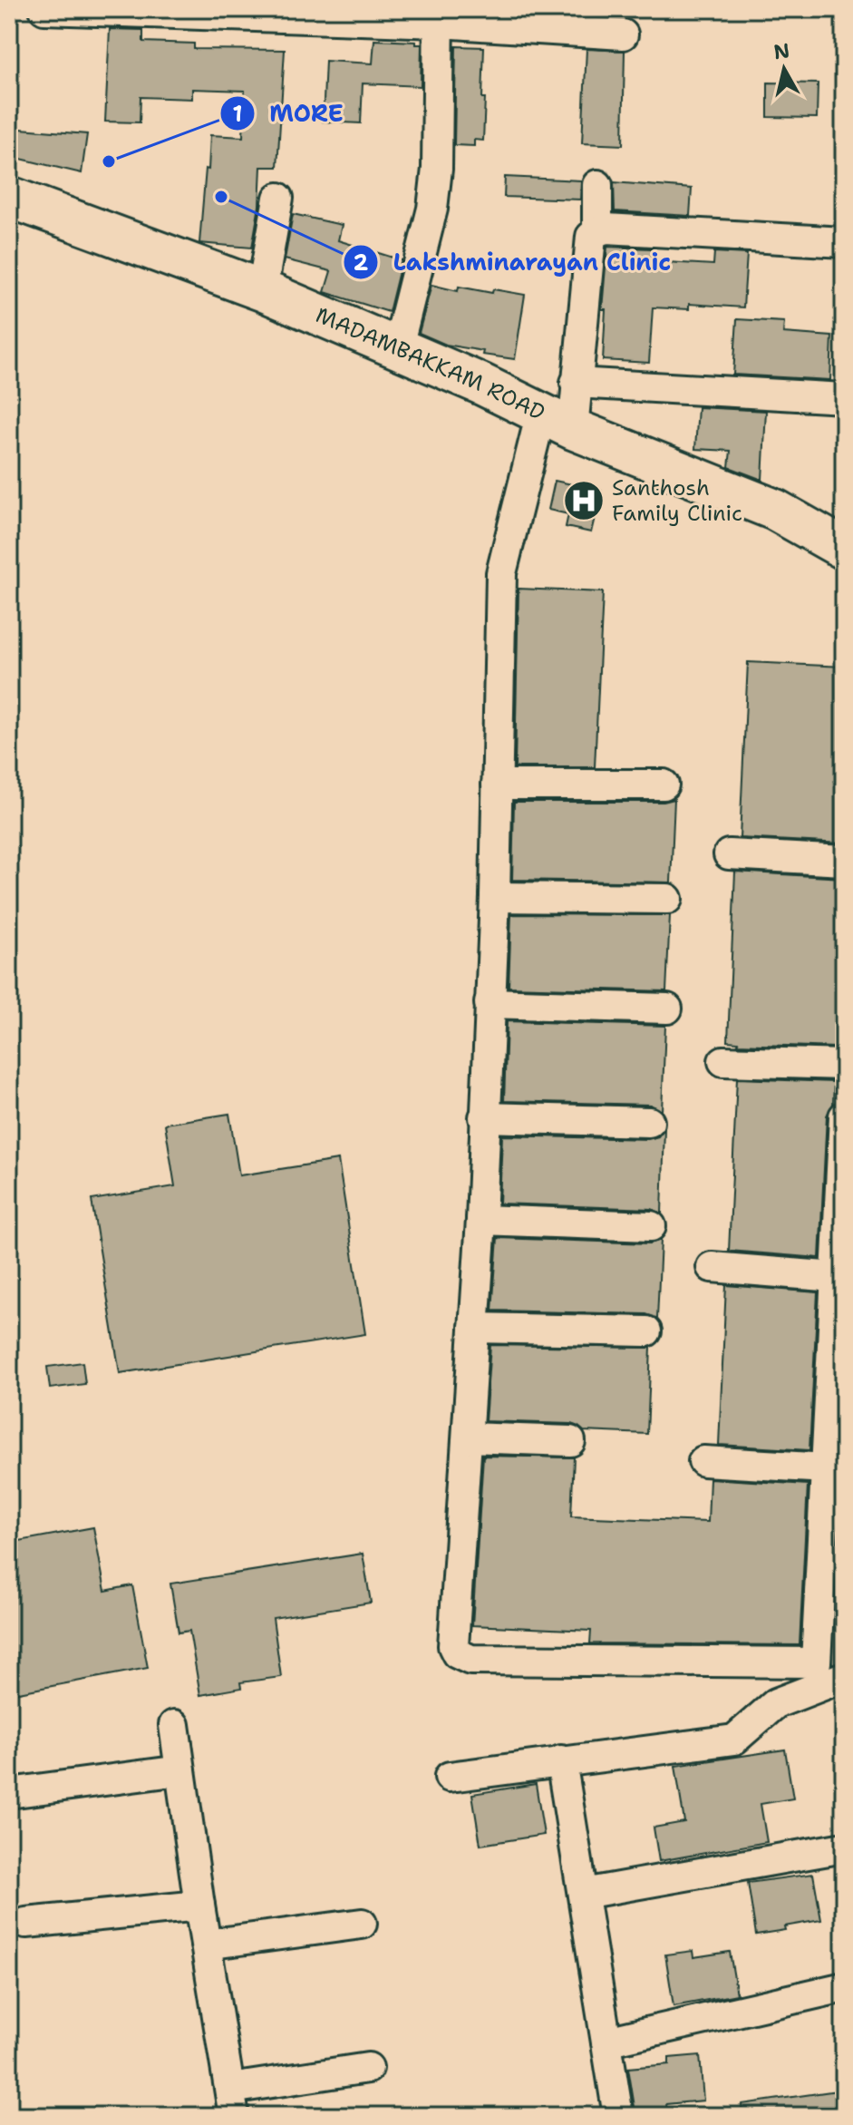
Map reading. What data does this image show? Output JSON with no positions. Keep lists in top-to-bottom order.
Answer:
{
  "streets": {
    "street": ["MADAMBAKKAM ROAD"]
  },
  "places": {
    "other": ["MORE", "Lakshminarayan Clinic"],
    "hospital": ["Santhosh Family Clinic"]
  },
  "north": "top"
}
